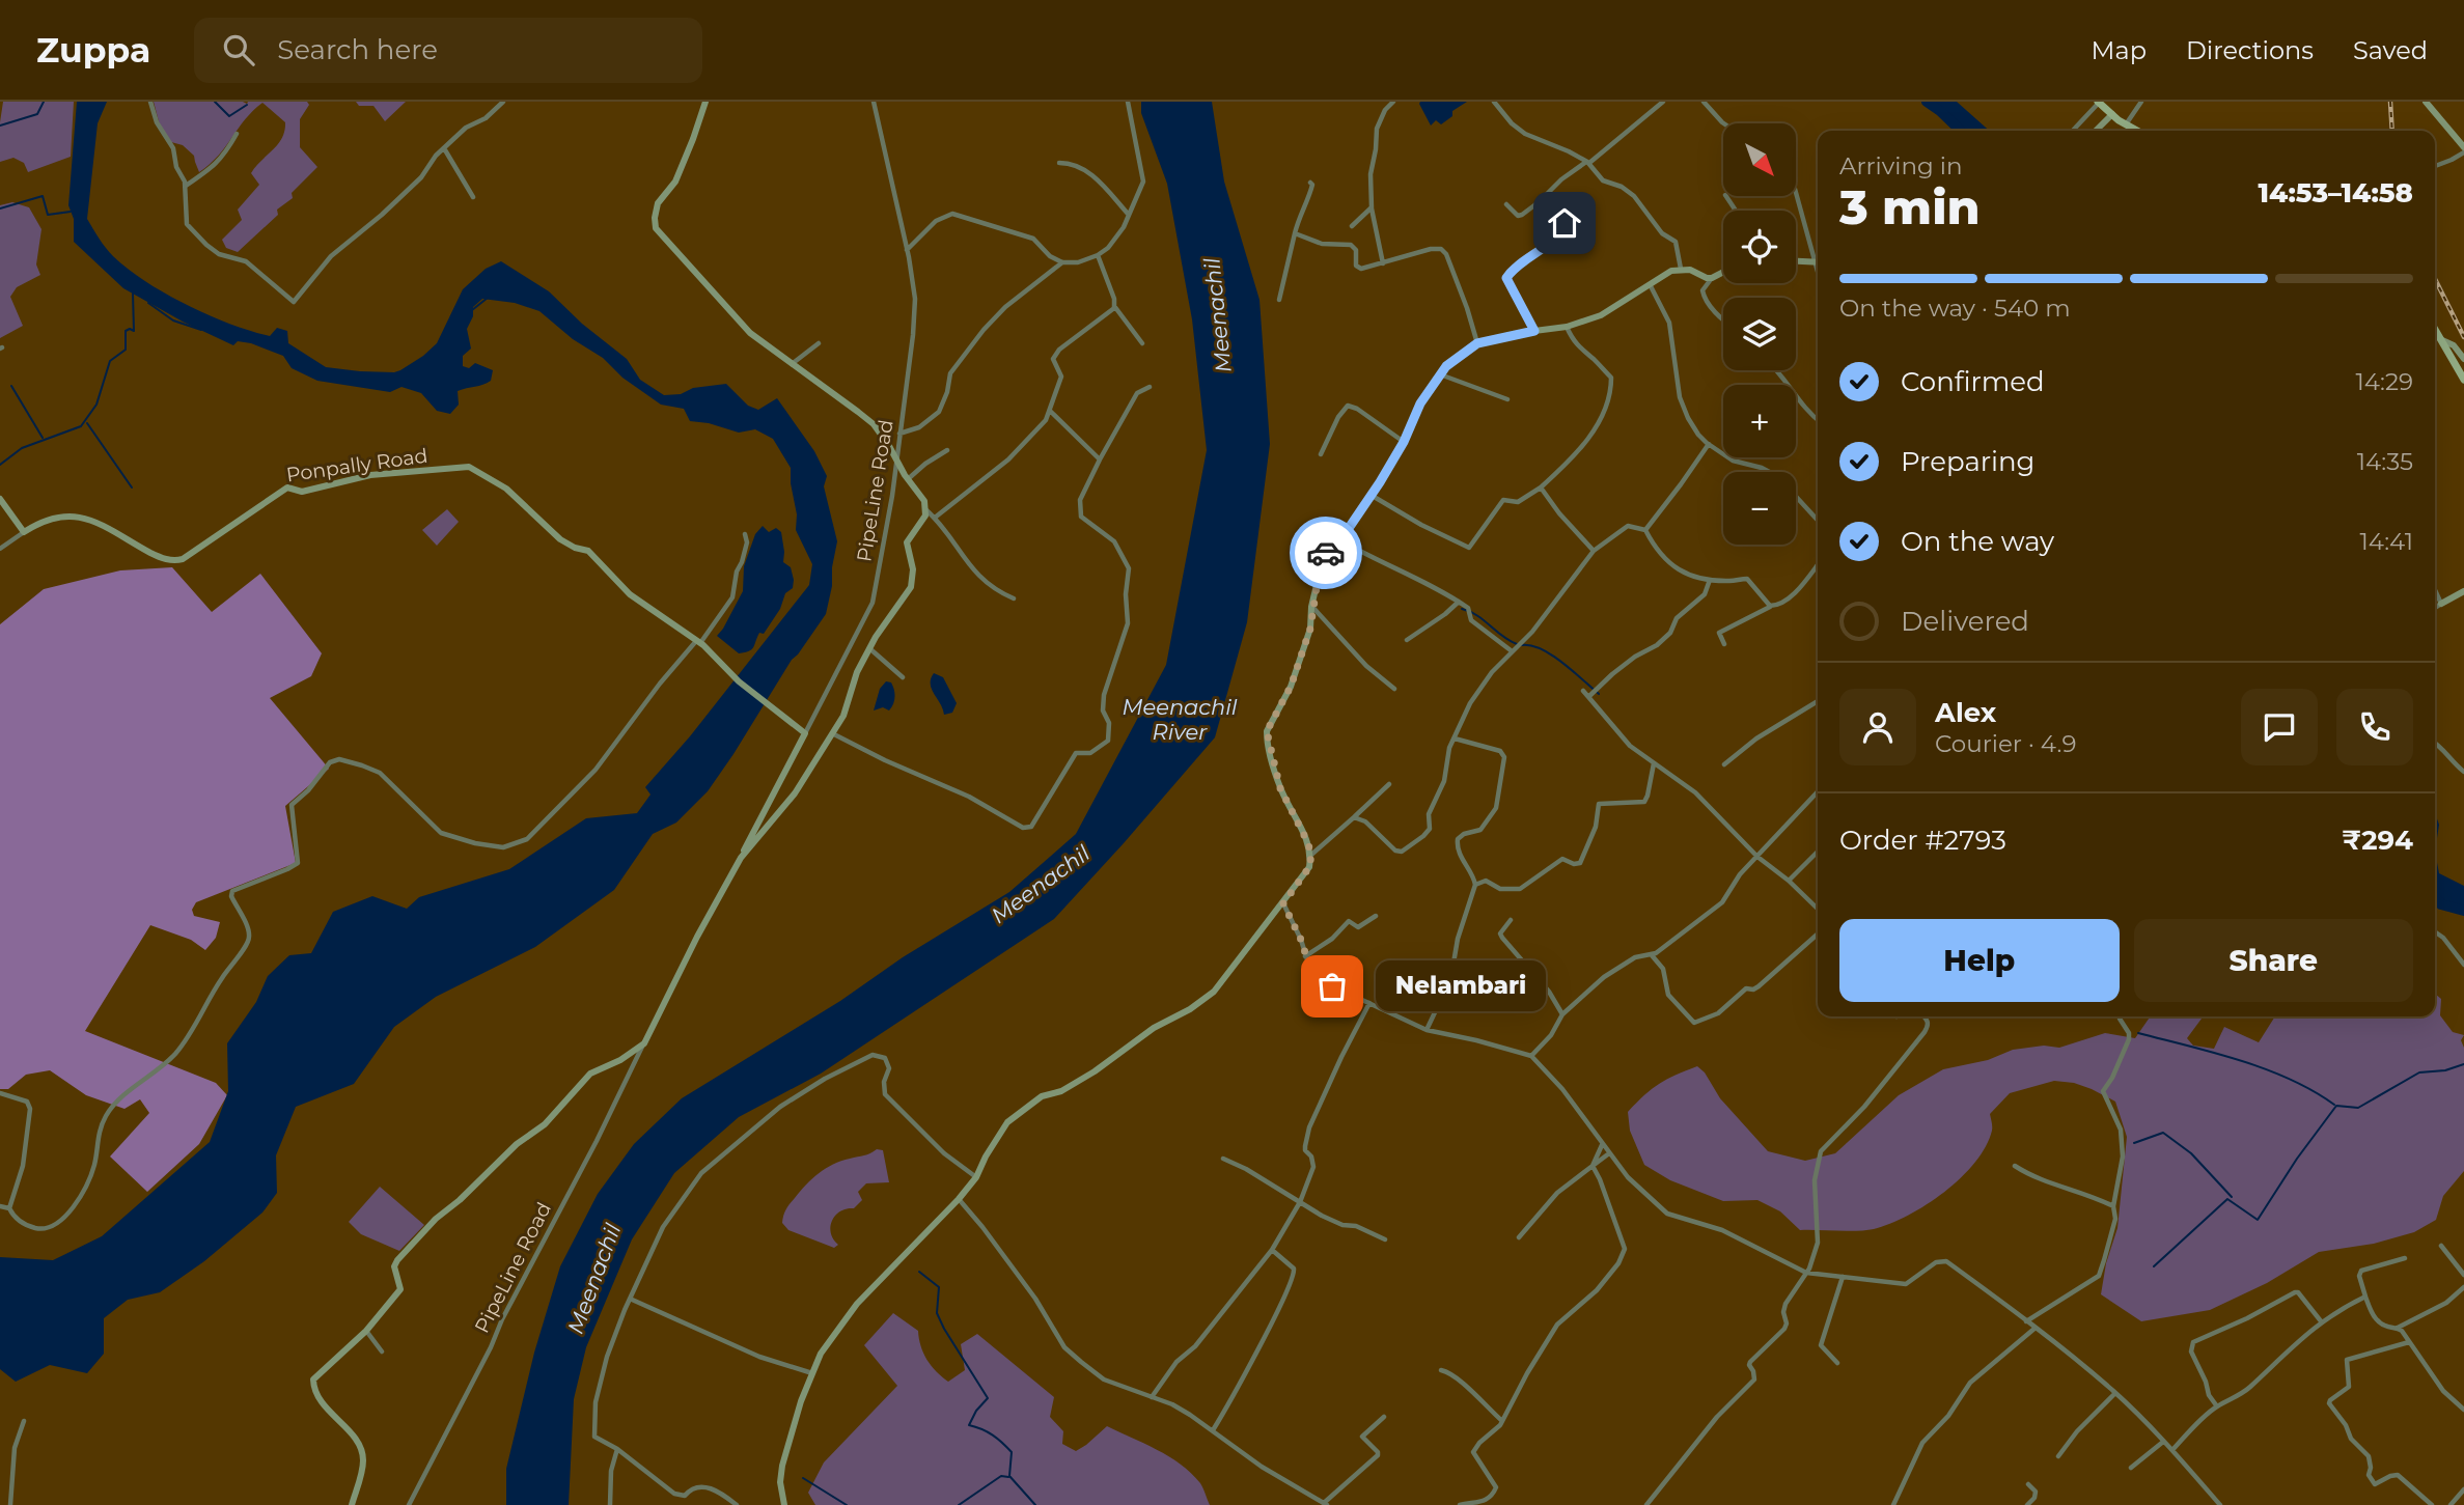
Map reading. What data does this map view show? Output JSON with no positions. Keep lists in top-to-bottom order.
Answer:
{
  "streets": {
    "main road": ["Ponpally Road", "PipeLine Road"]
  },
  "crossings": [
    ["Ponpally Road", "PipeLine Road"]
  ],
  "water": ["Meenachil", "Meenachil River"],
  "places": ["Nelambari"],
  "north": "bottom right",
  "page": {
    "header": "Zuppa",
    "search": "Search here",
    "nav": ["Map", "Directions", "Saved"],
    "map_buttons": ["+", "−"],
    "heading": ["3 min", "Arriving in", "14:53–14:58"],
    "panel": [
      "Alex",
      "Courier · 4.9",
      "Order #2793",
      "₹294"
    ],
    "bar": "On the way · 540 m",
    "list": [
      ["Confirmed", "14:29"],
      ["Preparing", "14:35"],
      ["On the way", "14:41"],
      "Delivered"
    ],
    "buttons": ["Help", "Share"],
    "bubble": "Nelambari"
  }
}
